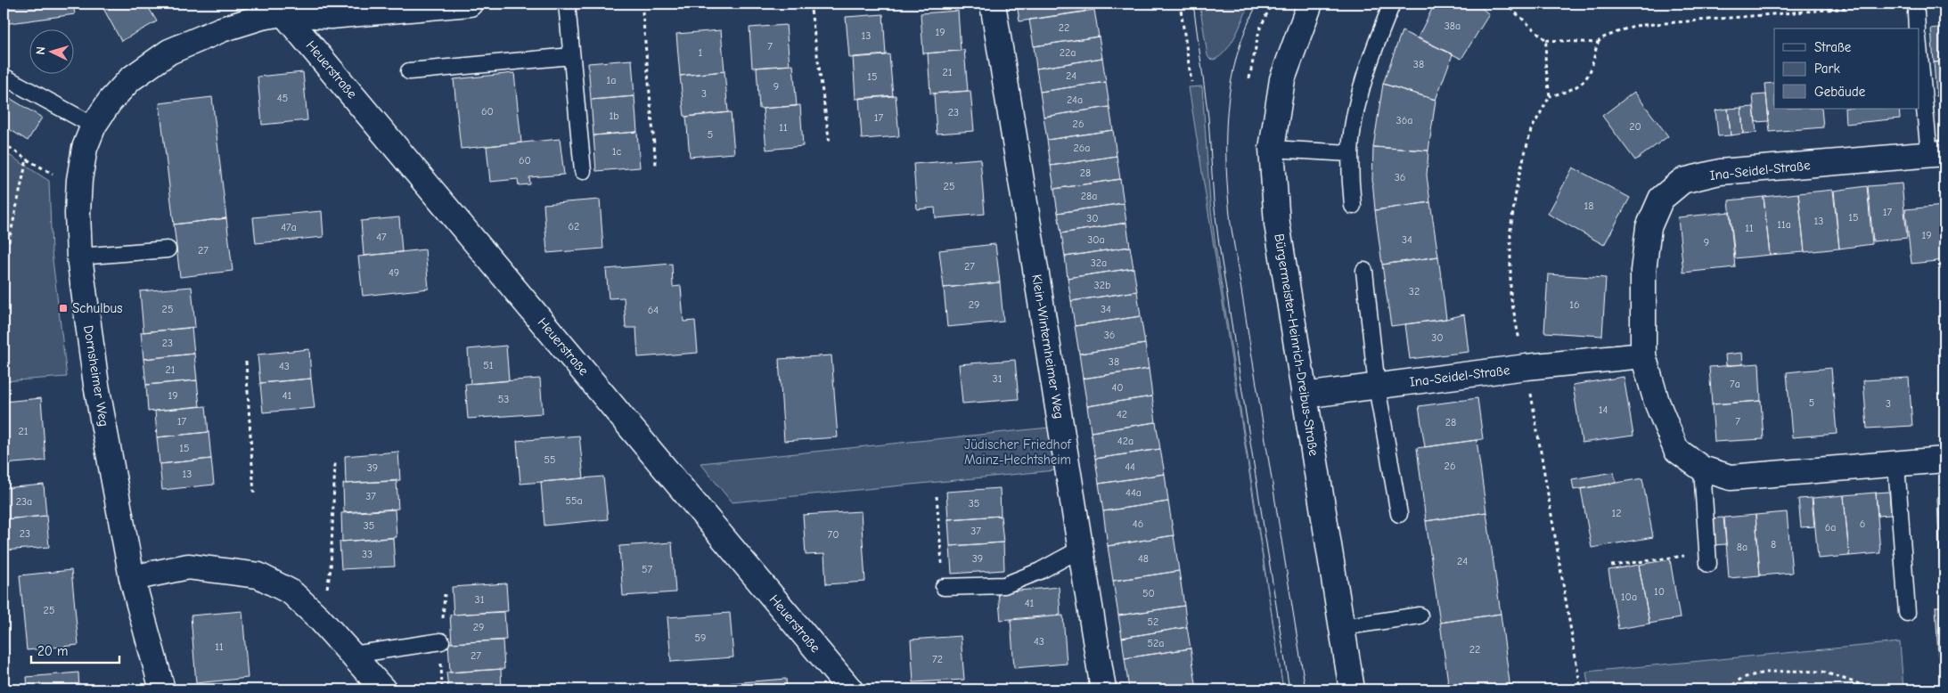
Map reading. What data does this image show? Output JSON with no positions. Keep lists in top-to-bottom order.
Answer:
{
  "streets": {
    "street": [
      "Heuerstraße",
      "Ina-Seidel-Straße",
      "Bürgermeister-Heinrich-Dreibus-Straße",
      "Klein-Winternheimer Weg",
      "Dornsheimer Weg"
    ]
  },
  "crossings": [
    ["Heuerstraße", "Dornsheimer Weg"],
    ["Ina-Seidel-Straße", "Bürgermeister-Heinrich-Dreibus-Straße"]
  ],
  "parks": ["Jüdischer Friedhof Mainz-Hechtsheim"],
  "places": {
    "transit": ["Schulbus"]
  },
  "house_numbers": [
    "38a",
    "22",
    "19",
    "13",
    "7",
    "1",
    "22a",
    "38",
    "21",
    "24",
    "15",
    "1a",
    "9",
    "3",
    "45",
    "24a",
    "60",
    "23",
    "1b",
    "17",
    "36a",
    "26",
    "20",
    "11",
    "5",
    "26a",
    "1c",
    "60",
    "28",
    "36",
    "25",
    "28a",
    "18",
    "17",
    "15",
    "30",
    "13",
    "11a",
    "62",
    "47a",
    "11",
    "19",
    "47",
    "30a",
    "34",
    "9",
    "27",
    "32a",
    "27",
    "49",
    "32b",
    "32",
    "29",
    "16",
    "25",
    "34",
    "64",
    "36",
    "30",
    "23",
    "38",
    "51",
    "43",
    "21",
    "31",
    "7a",
    "40",
    "19",
    "41",
    "53",
    "5",
    "3",
    "14",
    "42",
    "17",
    "7",
    "28",
    "21",
    "42a",
    "15",
    "55",
    "26",
    "44",
    "39",
    "13",
    "44a",
    "37",
    "55a",
    "23a",
    "35",
    "12",
    "46",
    "6",
    "35",
    "6a",
    "37",
    "23",
    "70",
    "8",
    "8a",
    "33",
    "39",
    "48",
    "24",
    "57",
    "10",
    "50",
    "10a",
    "31",
    "41",
    "25",
    "52",
    "29",
    "59",
    "43",
    "52a",
    "11",
    "22",
    "27",
    "72"
  ],
  "legend": ["Straße", "Park", "Gebäude"],
  "scale_bar": "20 m",
  "north": "left"
}
